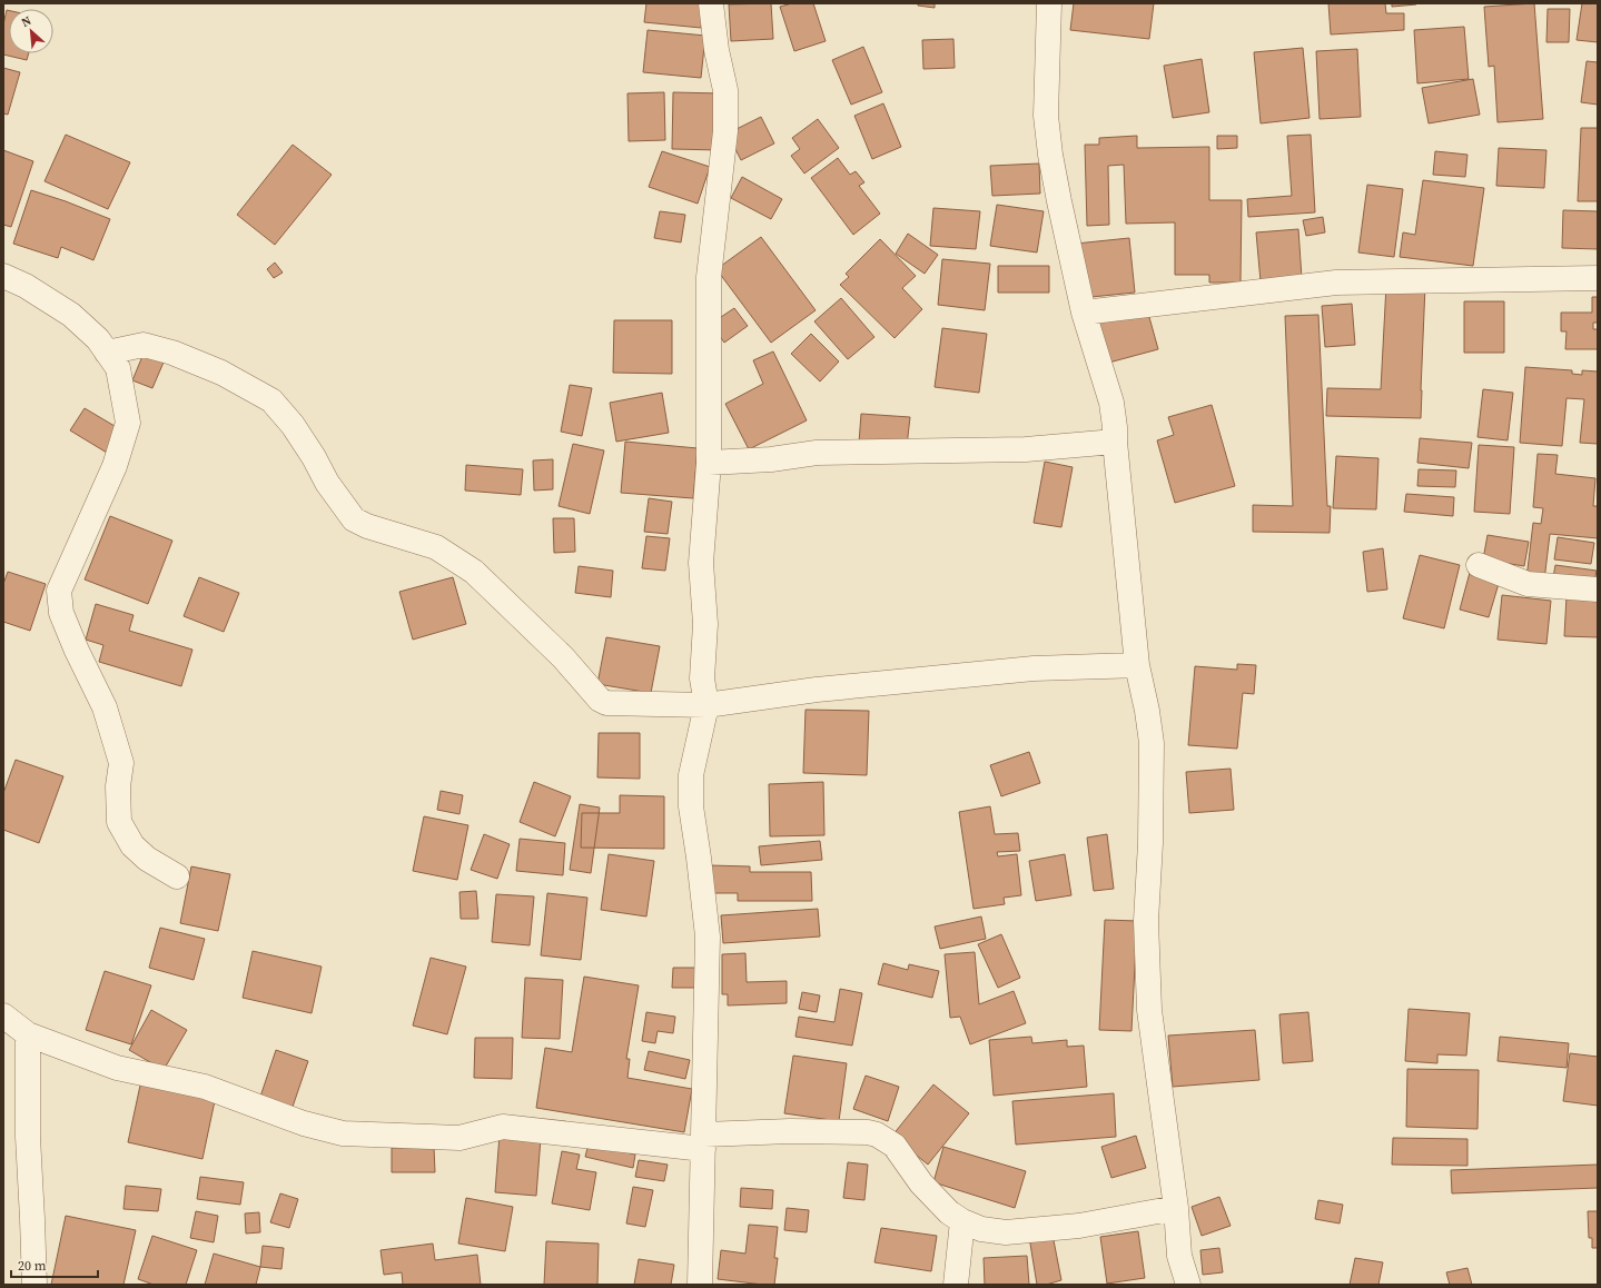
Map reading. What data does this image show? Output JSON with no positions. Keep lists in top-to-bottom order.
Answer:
{
  "scale_bar": "20 m",
  "north": "top left"
}
